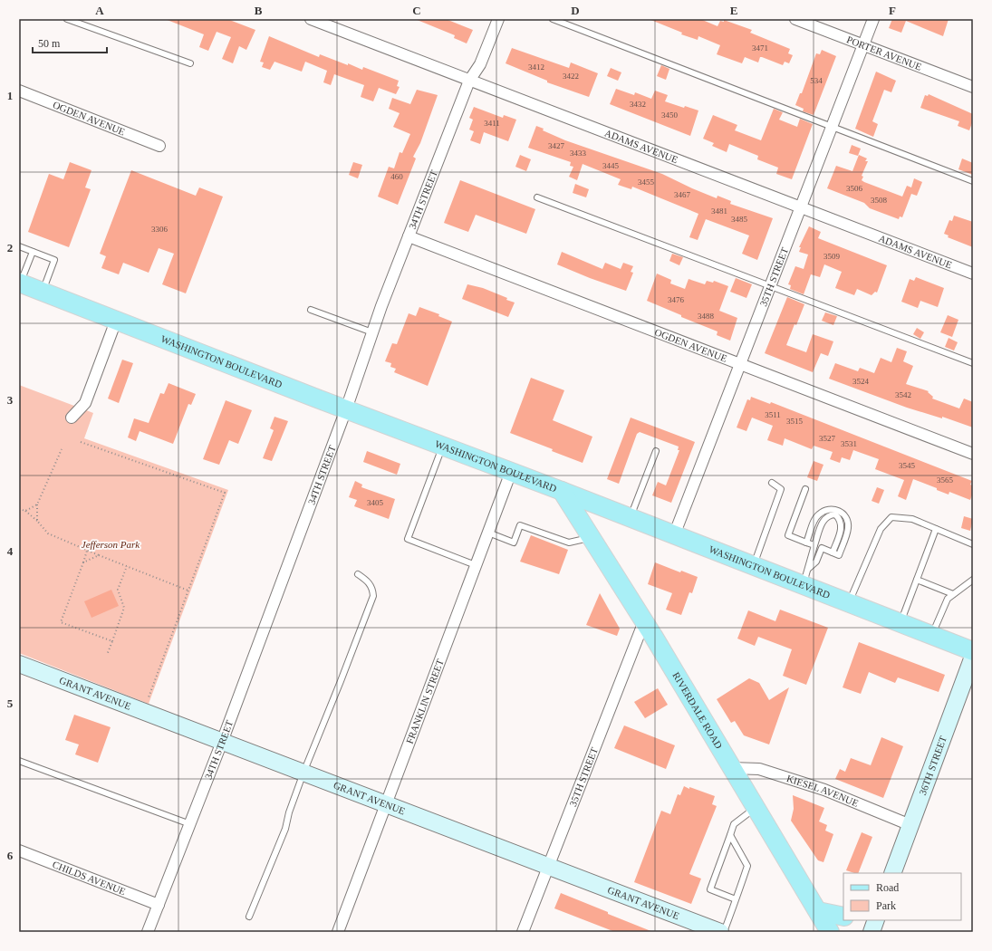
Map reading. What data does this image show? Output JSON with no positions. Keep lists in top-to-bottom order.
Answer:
{
  "streets": {
    "main road": ["WASHINGTON BOULEVARD", "RIVERDALE ROAD"],
    "street": [
      "PORTER AVENUE",
      "OGDEN AVENUE",
      "ADAMS AVENUE",
      "34TH STREET",
      "35TH STREET",
      "GRANT AVENUE",
      "FRANKLIN STREET",
      "36TH STREET",
      "KIESEL AVENUE",
      "CHILDS AVENUE"
    ]
  },
  "crossings": [
    ["PORTER AVENUE", "35TH STREET"],
    ["OGDEN AVENUE", "34TH STREET"],
    ["OGDEN AVENUE", "35TH STREET"],
    ["ADAMS AVENUE", "34TH STREET"],
    ["ADAMS AVENUE", "35TH STREET"],
    ["34TH STREET", "WASHINGTON BOULEVARD"],
    ["34TH STREET", "GRANT AVENUE"],
    ["34TH STREET", "CHILDS AVENUE"],
    ["35TH STREET", "WASHINGTON BOULEVARD"],
    ["35TH STREET", "GRANT AVENUE"],
    ["35TH STREET", "RIVERDALE ROAD"],
    ["WASHINGTON BOULEVARD", "FRANKLIN STREET"],
    ["WASHINGTON BOULEVARD", "RIVERDALE ROAD"],
    ["GRANT AVENUE", "FRANKLIN STREET"],
    ["RIVERDALE ROAD", "KIESEL AVENUE"],
    ["36TH STREET", "KIESEL AVENUE"]
  ],
  "parks": ["Jefferson Park"],
  "house_numbers": [
    "3471",
    "3412",
    "3422",
    "534",
    "3432",
    "3450",
    "3411",
    "3427",
    "3433",
    "3445",
    "460",
    "3455",
    "3506",
    "3467",
    "3508",
    "3481",
    "3485",
    "3306",
    "3509",
    "3476",
    "3488",
    "3524",
    "3542",
    "3511",
    "3515",
    "3527",
    "3531",
    "3545",
    "3565",
    "3405"
  ],
  "legend": ["Road", "Park"],
  "scale_bar": "50 m",
  "grid": {
    "columns": [
      "A",
      "B",
      "C",
      "D",
      "E",
      "F"
    ],
    "rows": [
      "1",
      "2",
      "3",
      "4",
      "5",
      "6"
    ]
  }
}
